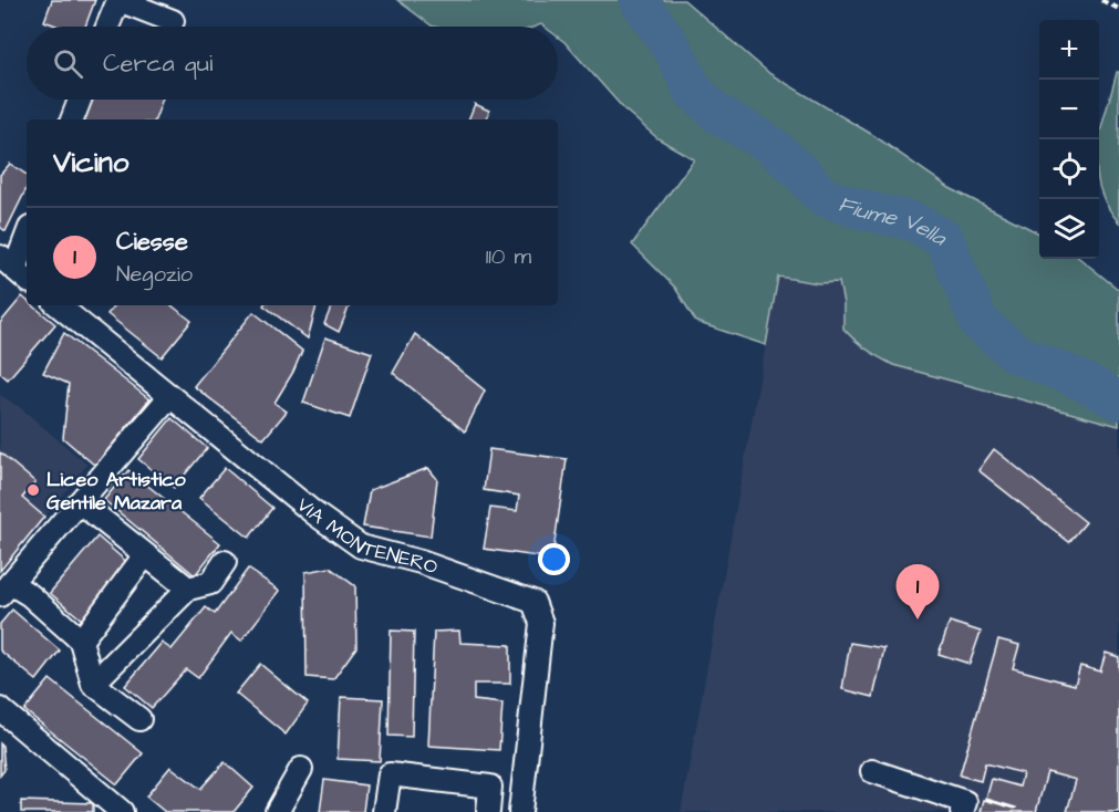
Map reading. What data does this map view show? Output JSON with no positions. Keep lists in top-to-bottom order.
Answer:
{
  "streets": {
    "street": ["VIA MONTENERO"]
  },
  "water": ["Fiume Vella"],
  "places": ["Liceo Artistico Gentile Mazara"],
  "page": {
    "map_buttons": ["+", "−"],
    "search": "Cerca qui",
    "heading": "Vicino",
    "list": [
      {
        "mark": "1",
        "name": "Ciesse",
        "note": "Negozio",
        "value": "110 m"
      }
    ],
    "pins": "1"
  }
}
